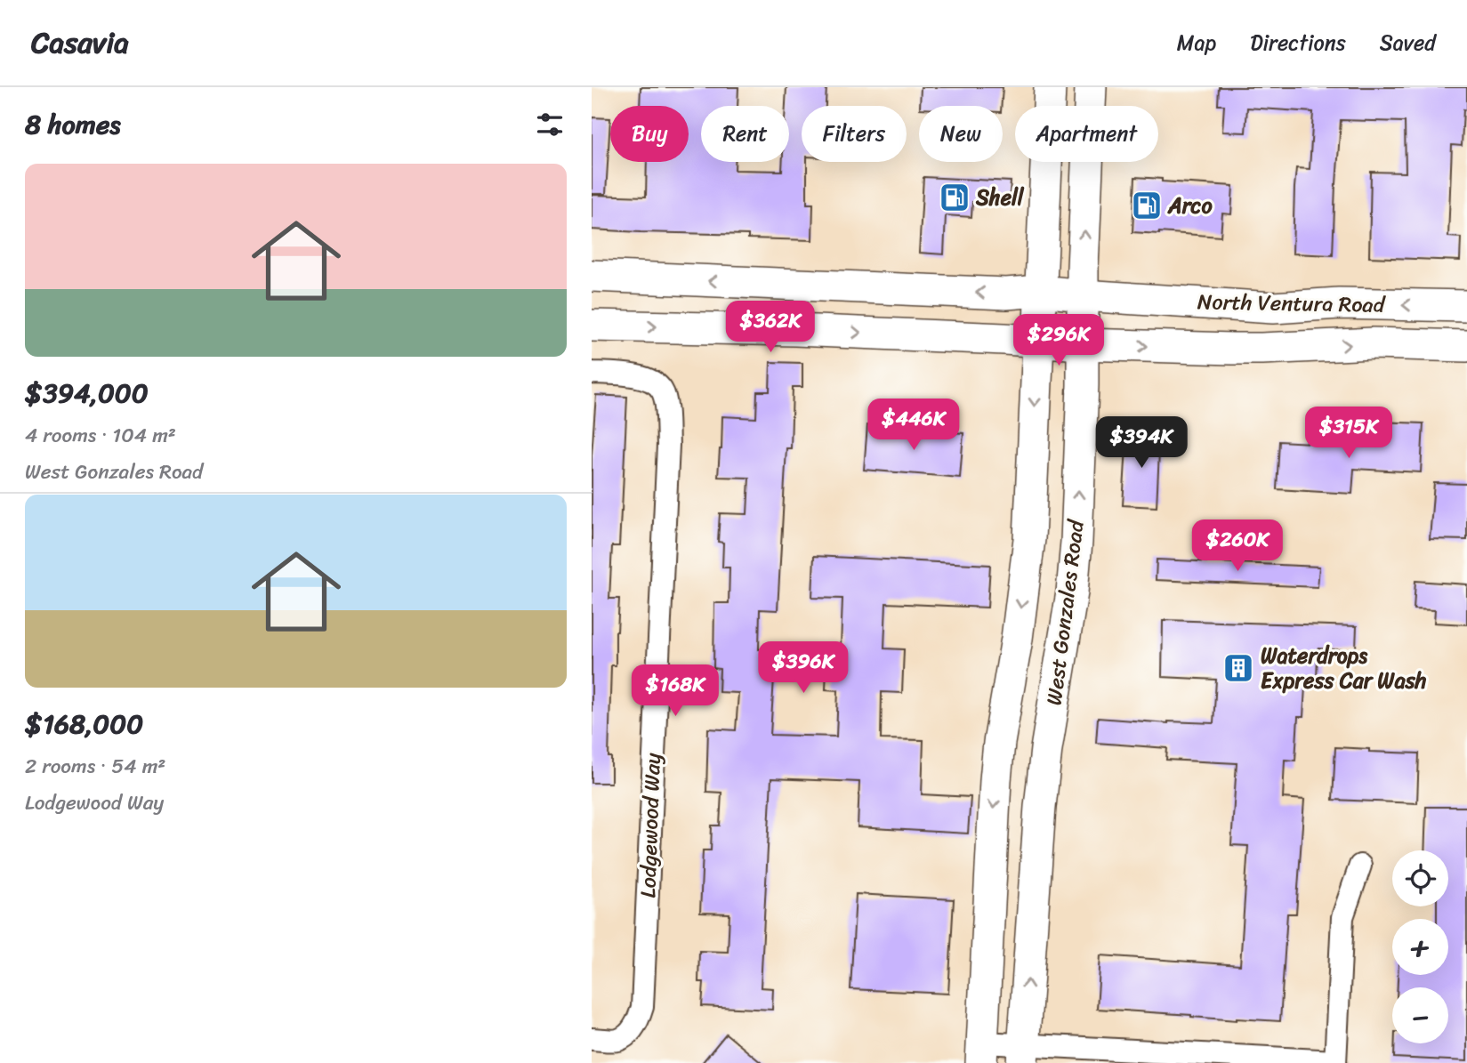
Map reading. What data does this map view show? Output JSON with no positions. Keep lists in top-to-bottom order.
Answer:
{
  "streets": {
    "main road": ["North Ventura Road", "West Gonzales Road"],
    "street": ["Lodgewood Way"]
  },
  "crossings": [
    ["North Ventura Road", "West Gonzales Road"]
  ],
  "places": {
    "fuel station": ["Shell", "Arco"],
    "building": ["Waterdrops Express Car Wash"]
  },
  "page": {
    "header": "Casavia",
    "nav": ["Map", "Directions", "Saved"],
    "heading": "8 homes",
    "chip": [
      "Buy",
      "Rent",
      "Filters",
      "New",
      "Apartment"
    ],
    "list": [
      {
        "name": "$394,000",
        "note": "4 rooms · 104 m² · West Gonzales Road"
      },
      {
        "name": "$168,000",
        "note": "2 rooms · 54 m² · Lodgewood Way"
      }
    ],
    "price": [
      "$362K",
      "$296K",
      "$446K",
      "$315K",
      "$394K",
      "$260K",
      "$396K",
      "$168K"
    ],
    "map_buttons": ["+", "−"]
  }
}
